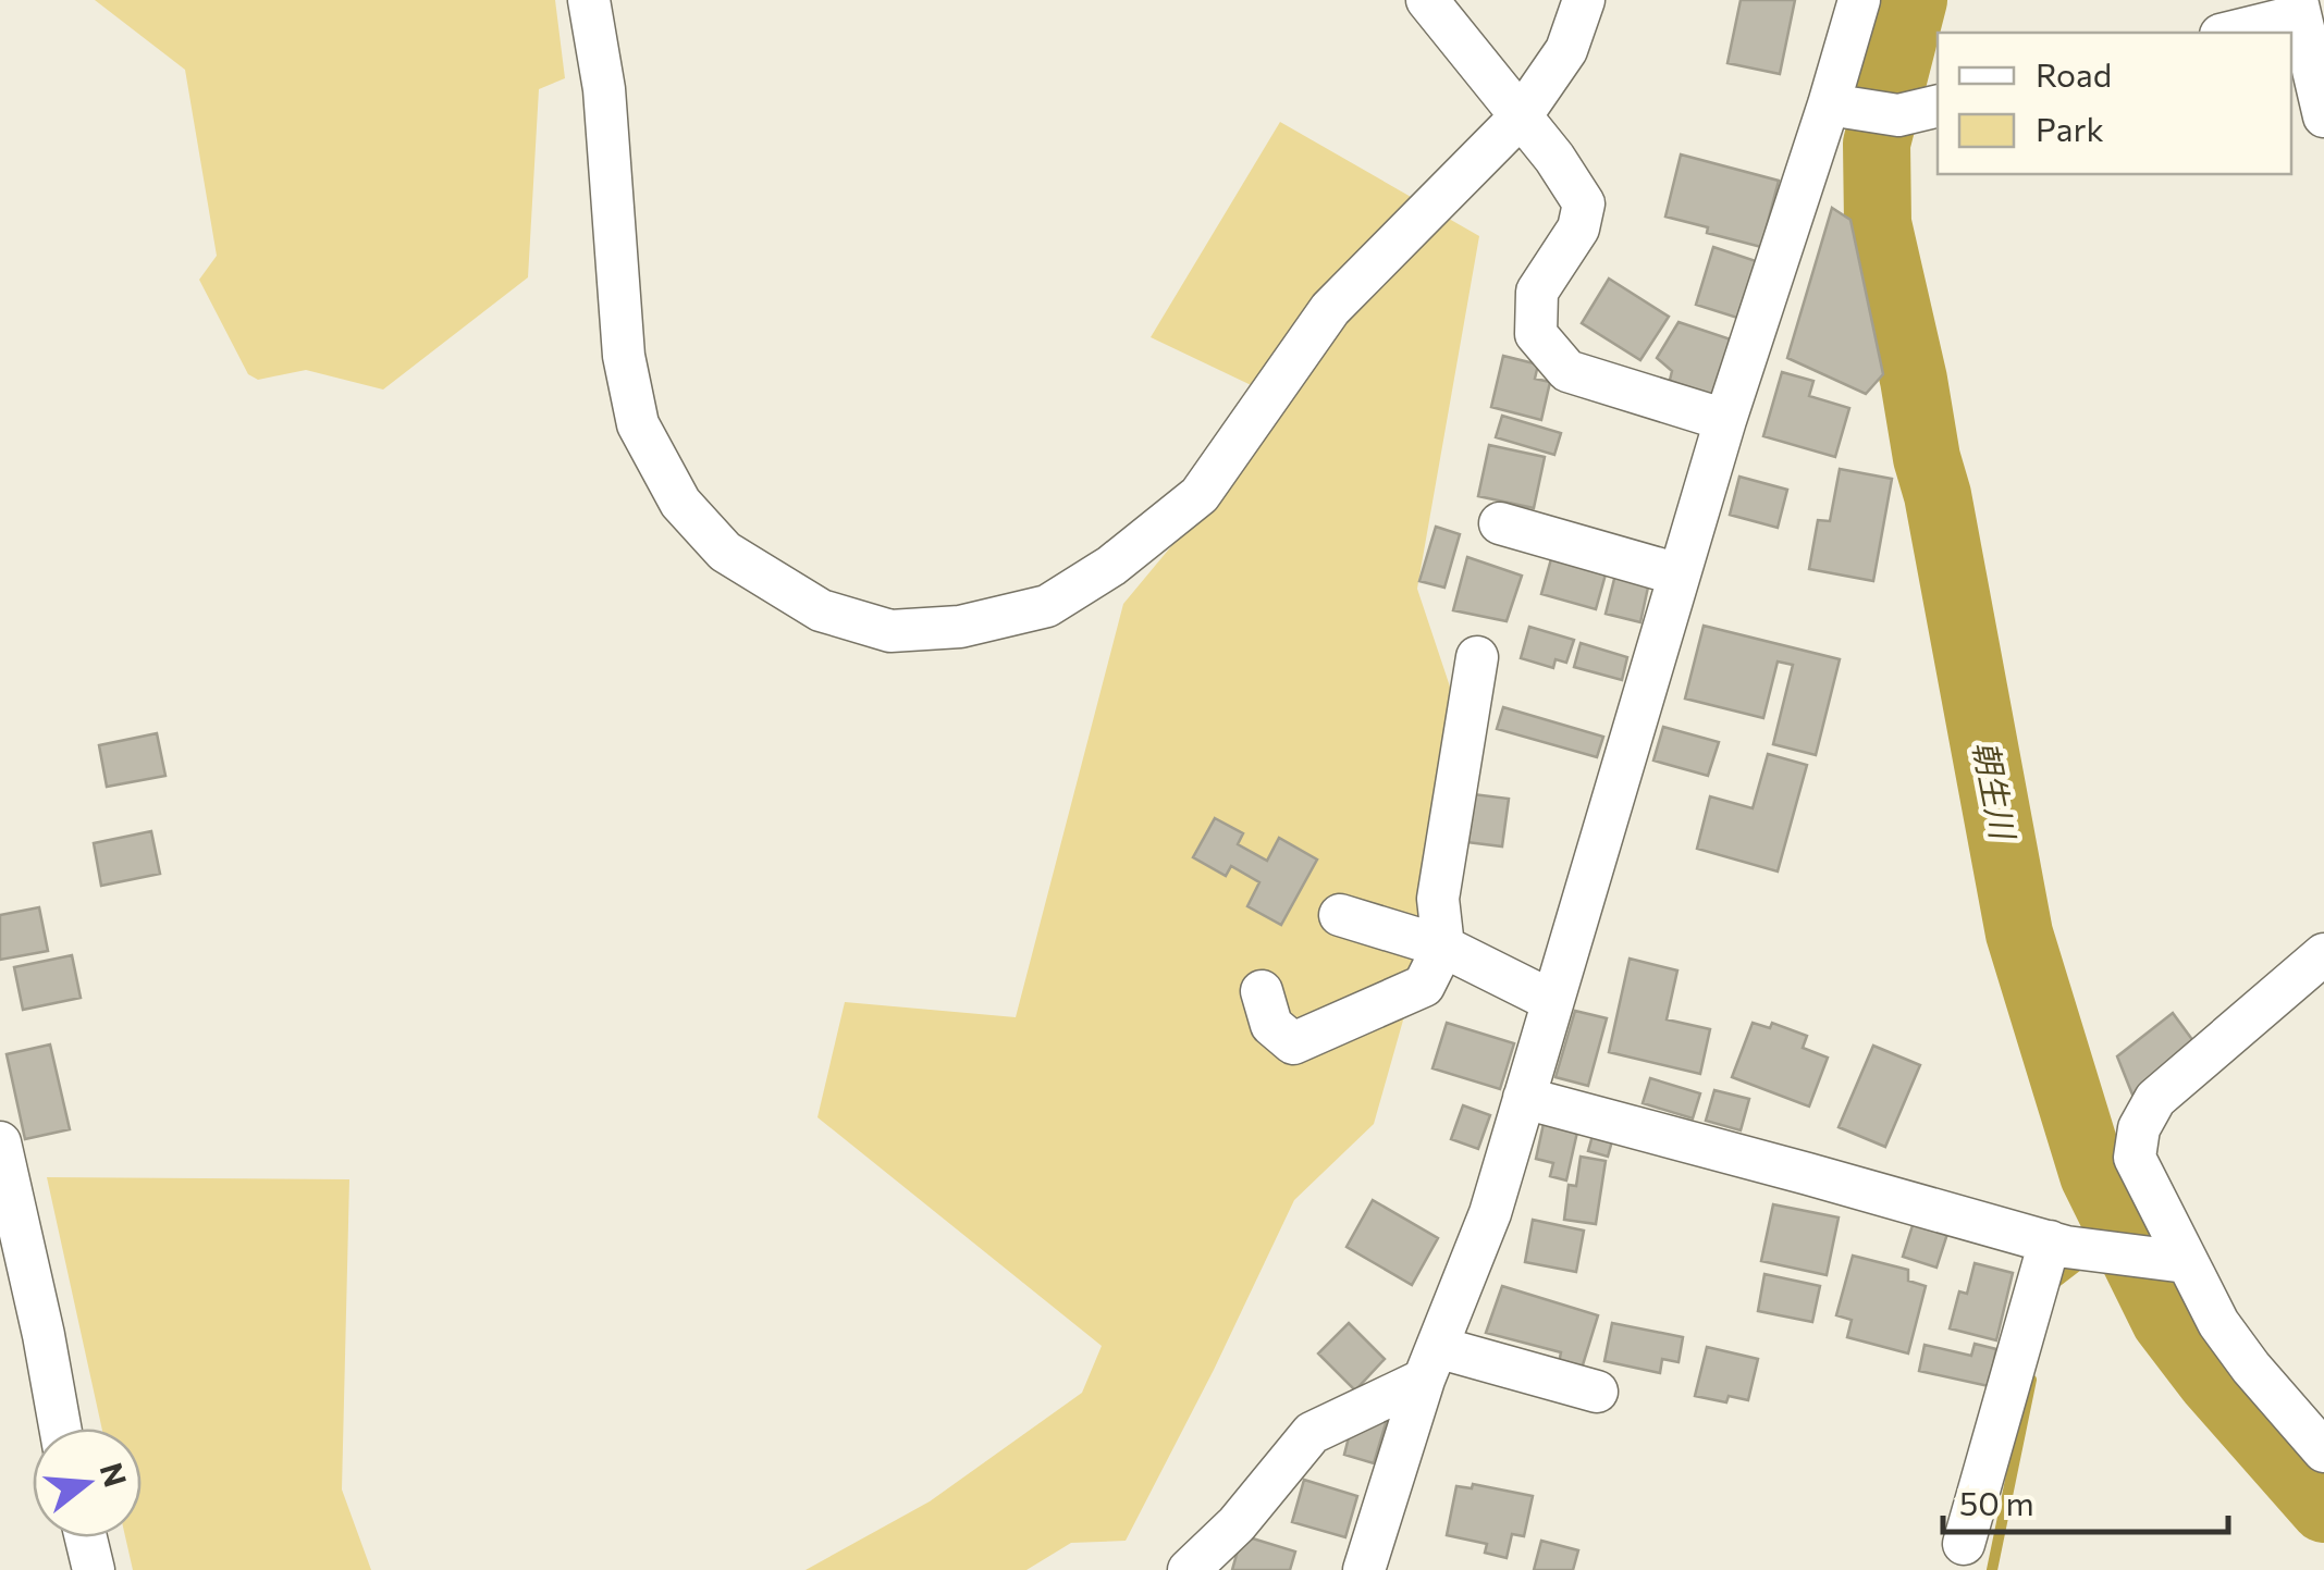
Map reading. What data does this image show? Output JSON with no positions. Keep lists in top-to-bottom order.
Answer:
{
  "water": ["朝生川"],
  "legend": ["Road", "Park"],
  "scale_bar": "50 m",
  "north": "right"
}
